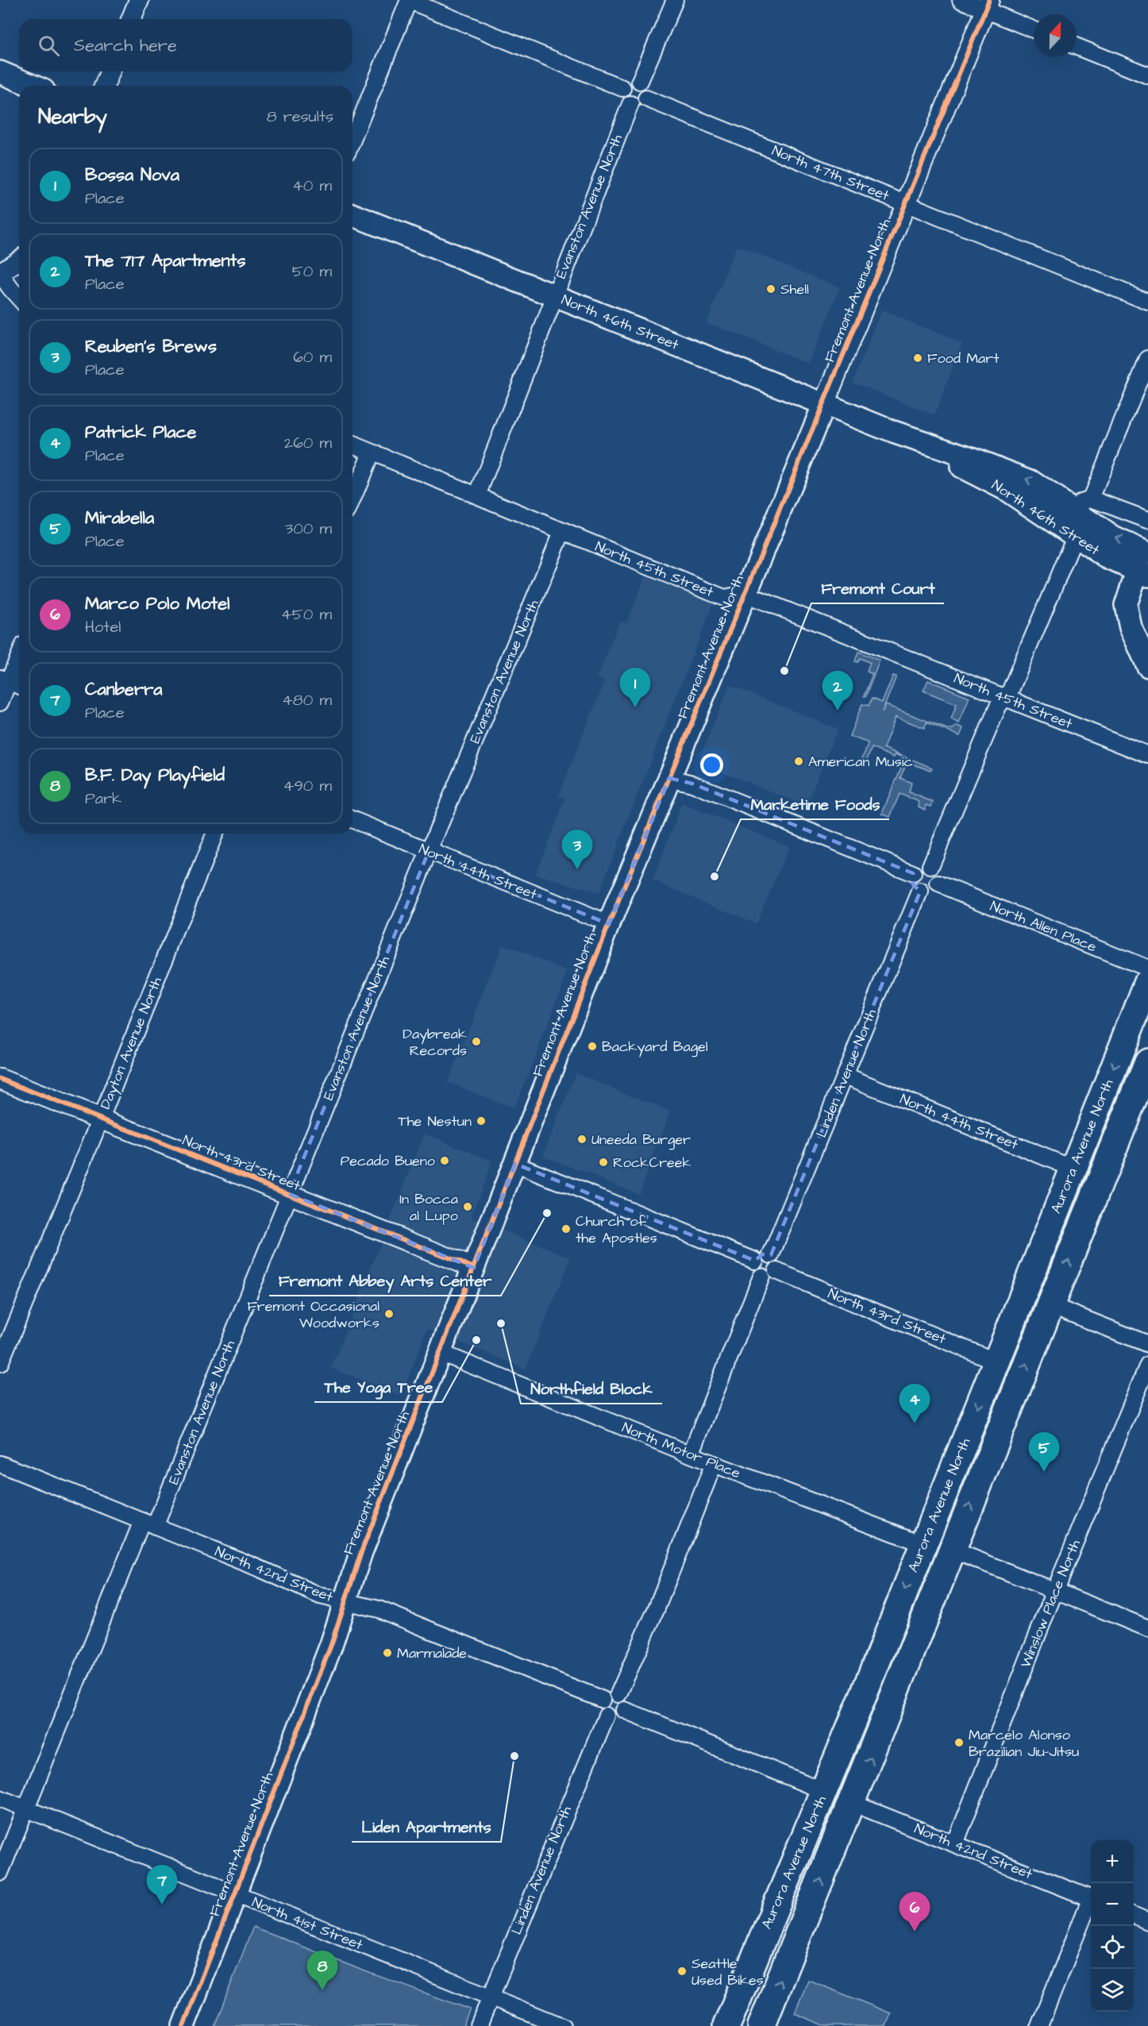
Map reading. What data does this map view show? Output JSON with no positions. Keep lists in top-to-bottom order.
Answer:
{
  "streets": {
    "highway": ["Aurora Avenue North"],
    "main road": ["Fremont Avenue North", "North 46th Street"],
    "street": [
      "North 47th Street",
      "Evanston Avenue North",
      "North 45th Street",
      "North 44th Street",
      "North Allen Place",
      "Dayton Avenue North",
      "Linden Avenue North",
      "North 43rd Street",
      "North Motor Place",
      "North 42nd Street",
      "Winslow Place North",
      "North 41st Street"
    ]
  },
  "crossings": [
    ["North 47th Street", "Evanston Avenue North"],
    ["North 47th Street", "Fremont Avenue North"],
    ["Evanston Avenue North", "North 46th Street"],
    ["Evanston Avenue North", "North 45th Street"],
    ["Evanston Avenue North", "North 44th Street"],
    ["Evanston Avenue North", "North 43rd Street"],
    ["Evanston Avenue North", "North 42nd Street"],
    ["Evanston Avenue North", "North 41st Street"],
    ["Fremont Avenue North", "North 46th Street"],
    ["Fremont Avenue North", "North 45th Street"],
    ["Fremont Avenue North", "North 44th Street"],
    ["Fremont Avenue North", "North 43rd Street"],
    ["Fremont Avenue North", "North Motor Place"],
    ["Fremont Avenue North", "North 42nd Street"],
    ["Fremont Avenue North", "North 41st Street"],
    ["North 44th Street", "Linden Avenue North"],
    ["North 44th Street", "Aurora Avenue North"],
    ["North Allen Place", "Linden Avenue North"],
    ["Dayton Avenue North", "North 43rd Street"],
    ["Linden Avenue North", "North 43rd Street"],
    ["Linden Avenue North", "North 42nd Street"],
    ["Linden Avenue North", "North 41st Street"],
    ["Aurora Avenue North", "North 43rd Street"],
    ["Aurora Avenue North", "North Motor Place"],
    ["Aurora Avenue North", "North 42nd Street"],
    ["North 42nd Street", "Winslow Place North"]
  ],
  "places": [
    "Shell",
    "Food Mart",
    "Fremont Court",
    "American Music",
    "Marketime Foods",
    "Daybreak Records",
    "Backyard Bagel",
    "The Nestun",
    "Uneeda Burger",
    "Pecado Bueno",
    "RockCreek",
    "In Bocca al Lupo",
    "Fremont Abbey Arts Center",
    "Church of the Apostles",
    "Fremont Occasional Woodworks",
    "Northfield Block",
    "The Yoga Tree",
    "Marmalade",
    "Marcelo Alonso Brazilian Jiu-Jitsu",
    "Liden Apartments",
    "Seattle Used Bikes"
  ],
  "north": "top",
  "page": {
    "search": "Search here",
    "heading": ["Nearby", "8 results"],
    "list": [
      {
        "mark": "1",
        "name": "Bossa Nova",
        "note": "Place",
        "value": "40 m"
      },
      {
        "mark": "2",
        "name": "The 717 Apartments",
        "note": "Place",
        "value": "50 m"
      },
      {
        "mark": "3",
        "name": "Reuben’s Brews",
        "note": "Place",
        "value": "60 m"
      },
      {
        "mark": "4",
        "name": "Patrick Place",
        "note": "Place",
        "value": "260 m"
      },
      {
        "mark": "5",
        "name": "Mirabella",
        "note": "Place",
        "value": "300 m"
      },
      {
        "mark": "6",
        "name": "Marco Polo Motel",
        "note": "Hotel",
        "value": "450 m"
      },
      {
        "mark": "7",
        "name": "Canberra",
        "note": "Place",
        "value": "480 m"
      },
      {
        "mark": "8",
        "name": "B.F. Day Playfield",
        "note": "Park",
        "value": "490 m"
      }
    ],
    "pins": [
      "1",
      "2",
      "3",
      "4",
      "5",
      "7",
      "6",
      "8"
    ],
    "map_buttons": ["+", "−"]
  }
}
